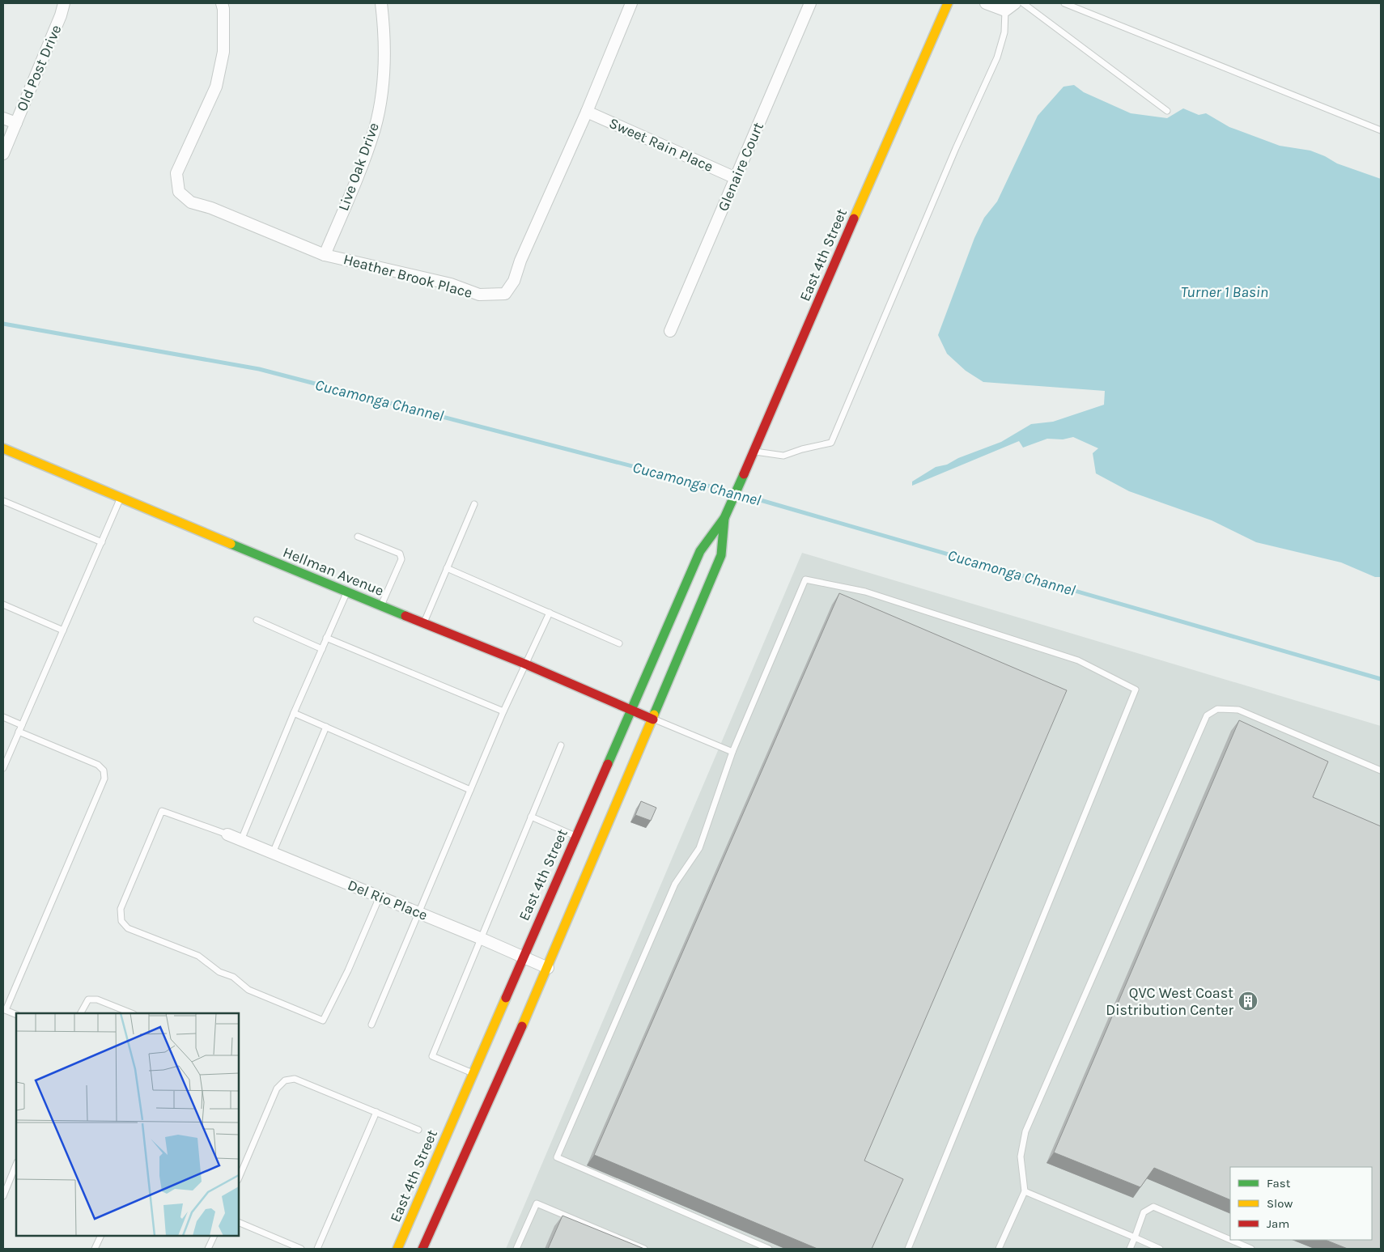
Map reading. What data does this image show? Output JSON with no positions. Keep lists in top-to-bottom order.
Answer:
{
  "streets": {
    "main road": ["East 4th Street", "Hellman Avenue"],
    "street": [
      "Old Post Drive",
      "Sweet Rain Place",
      "Live Oak Drive",
      "Glenaire Court",
      "Heather Brook Place",
      "Del Rio Place"
    ]
  },
  "crossings": [
    ["Sweet Rain Place", "Glenaire Court"],
    ["Sweet Rain Place", "Heather Brook Place"],
    ["Live Oak Drive", "Heather Brook Place"],
    ["East 4th Street", "Hellman Avenue"],
    ["East 4th Street", "Del Rio Place"]
  ],
  "water": ["Turner 1 Basin", "Cucamonga Channel"],
  "places": {
    "building": ["QVC West Coast Distribution Center"]
  },
  "legend": ["Fast", "Slow", "Jam"]
}
